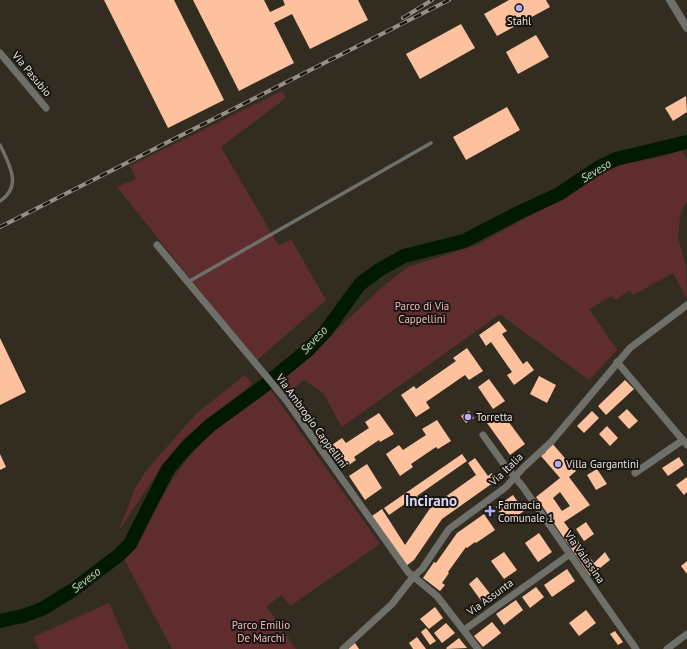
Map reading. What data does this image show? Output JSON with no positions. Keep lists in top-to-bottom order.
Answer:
{
  "streets": {
    "street": [
      "Via Pasubio",
      "Via Ambrogio Cappellini",
      "Via Italia",
      "Via Valassina",
      "Via Assunta"
    ]
  },
  "crossings": [
    ["Via Ambrogio Cappellini", "Via Italia"],
    ["Via Ambrogio Cappellini", "Via Assunta"],
    ["Via Italia", "Via Valassina"],
    ["Via Italia", "Via Assunta"],
    ["Via Valassina", "Via Assunta"]
  ],
  "districts": ["Incirano"],
  "water": ["Seveso"],
  "parks": ["Parco di Via Cappellini", "Parco Emilio De Marchi"],
  "places": {
    "other": ["Stahl", "Torretta", "Villa Gargantini"],
    "health": ["Farmacia Comunale 1"]
  }
}
